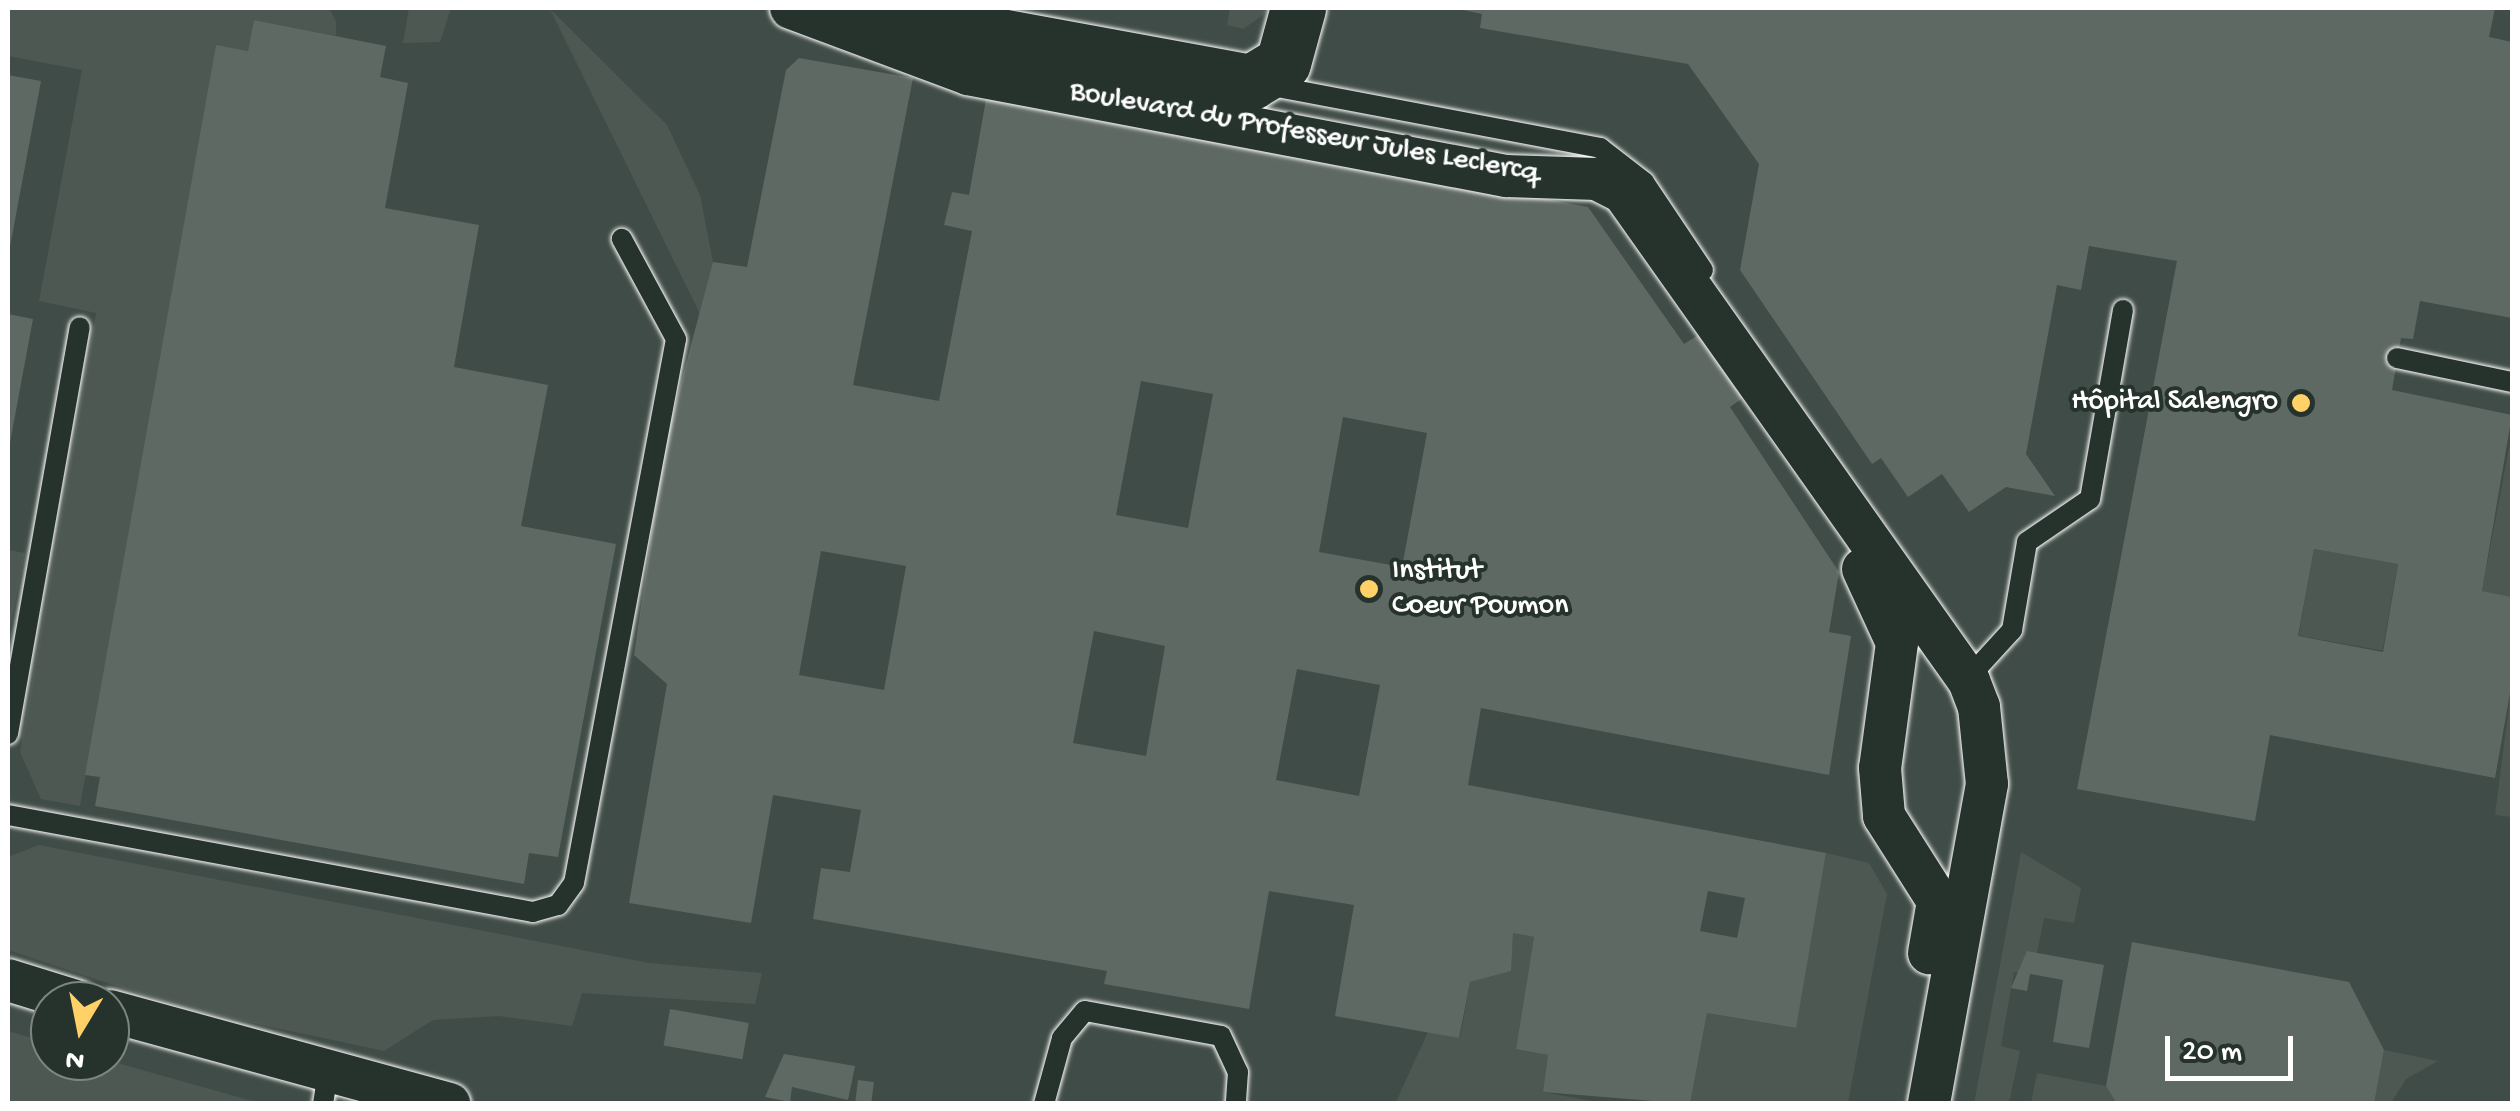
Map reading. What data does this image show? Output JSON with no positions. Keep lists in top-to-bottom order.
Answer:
{
  "streets": {
    "street": ["Boulevard du Professeur Jules Leclercq"]
  },
  "places": ["Hôpital Salengro", "Institut Coeur Poumon"],
  "scale_bar": "20 m",
  "north": "bottom"
}
